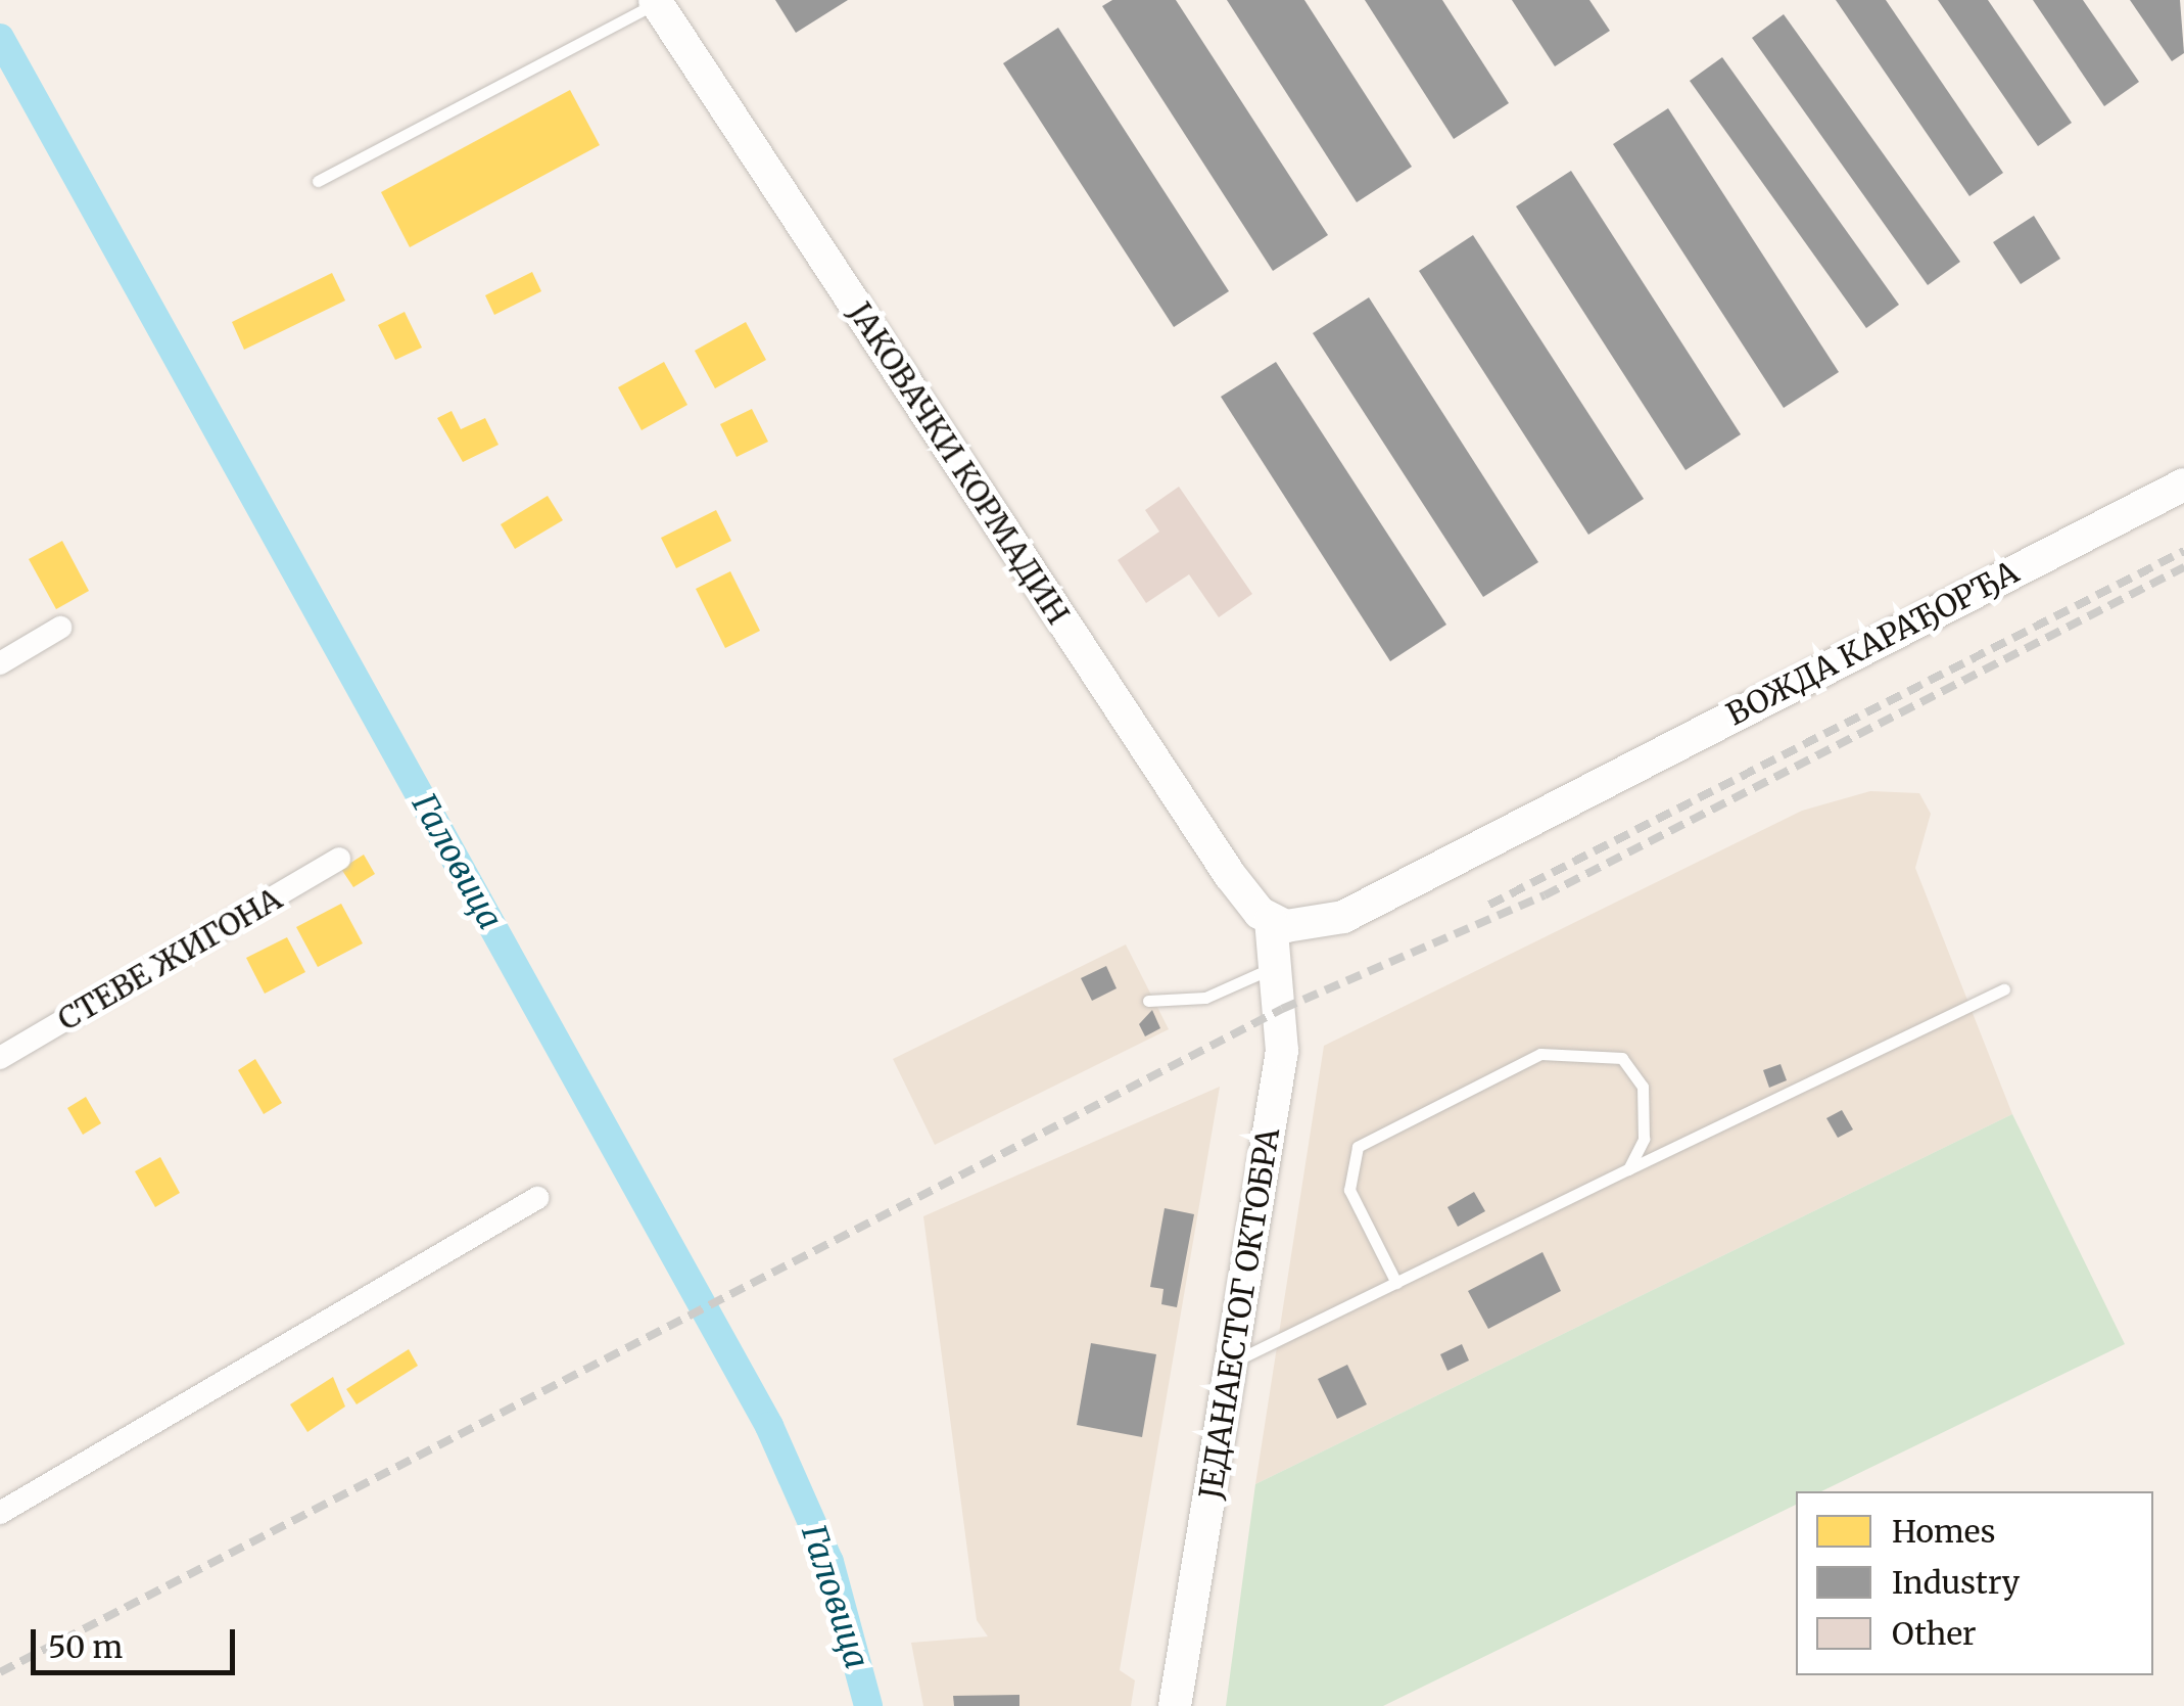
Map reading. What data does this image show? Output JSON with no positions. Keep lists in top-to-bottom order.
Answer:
{
  "streets": {
    "main road": ["ЈАКОВАЧКИ КОРМАДИН", "ВОЖДА КАРАЂОРЂА", "ЈЕДАНАЕСТОГ ОКТОБРА"],
    "street": ["СТЕВЕ ЖИГОНА"]
  },
  "crossings": [
    ["ЈАКОВАЧКИ КОРМАДИН", "ВОЖДА КАРАЂОРЂА"],
    ["ЈАКОВАЧКИ КОРМАДИН", "ЈЕДАНАЕСТОГ ОКТОБРА"],
    ["ВОЖДА КАРАЂОРЂА", "ЈЕДАНАЕСТОГ ОКТОБРА"]
  ],
  "water": ["Галовица"],
  "legend": ["Homes", "Industry", "Other"],
  "scale_bar": "50 m"
}
